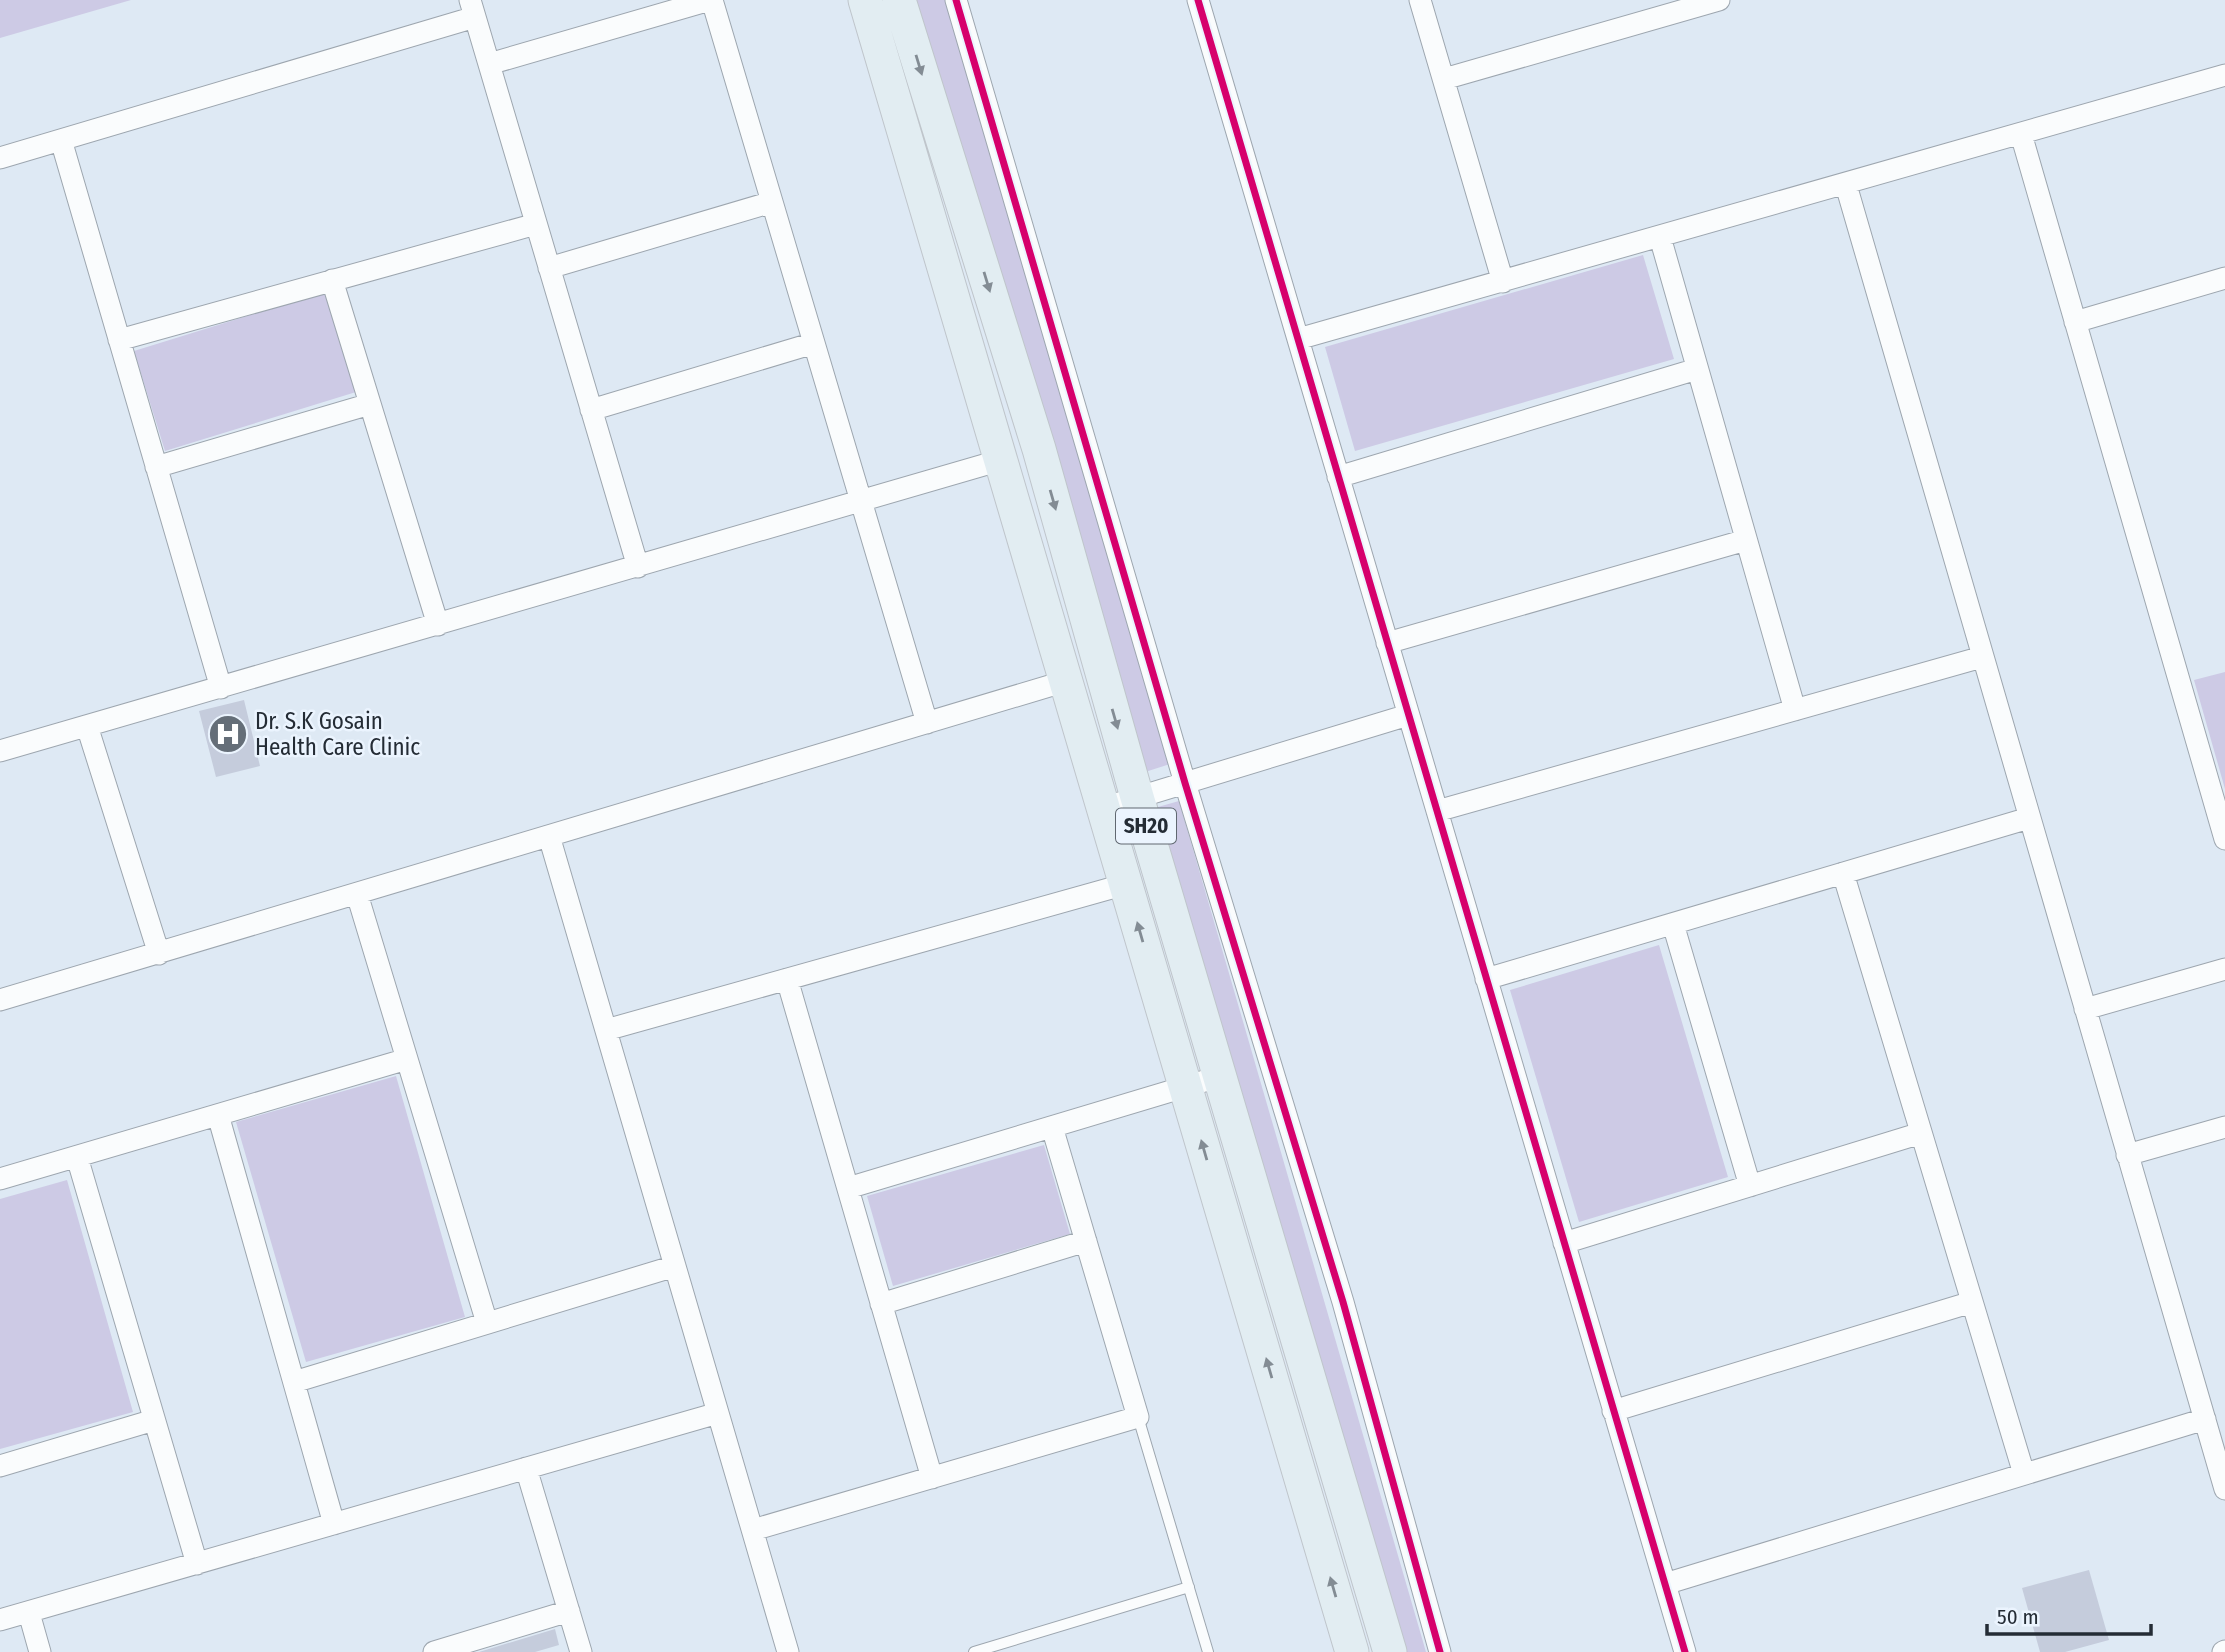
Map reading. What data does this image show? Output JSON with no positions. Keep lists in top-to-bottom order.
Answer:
{
  "streets": {
    "main road": ["SH20"]
  },
  "places": {
    "hospital": ["Dr. S.K Gosain Health Care Clinic"]
  },
  "scale_bar": "50 m"
}
